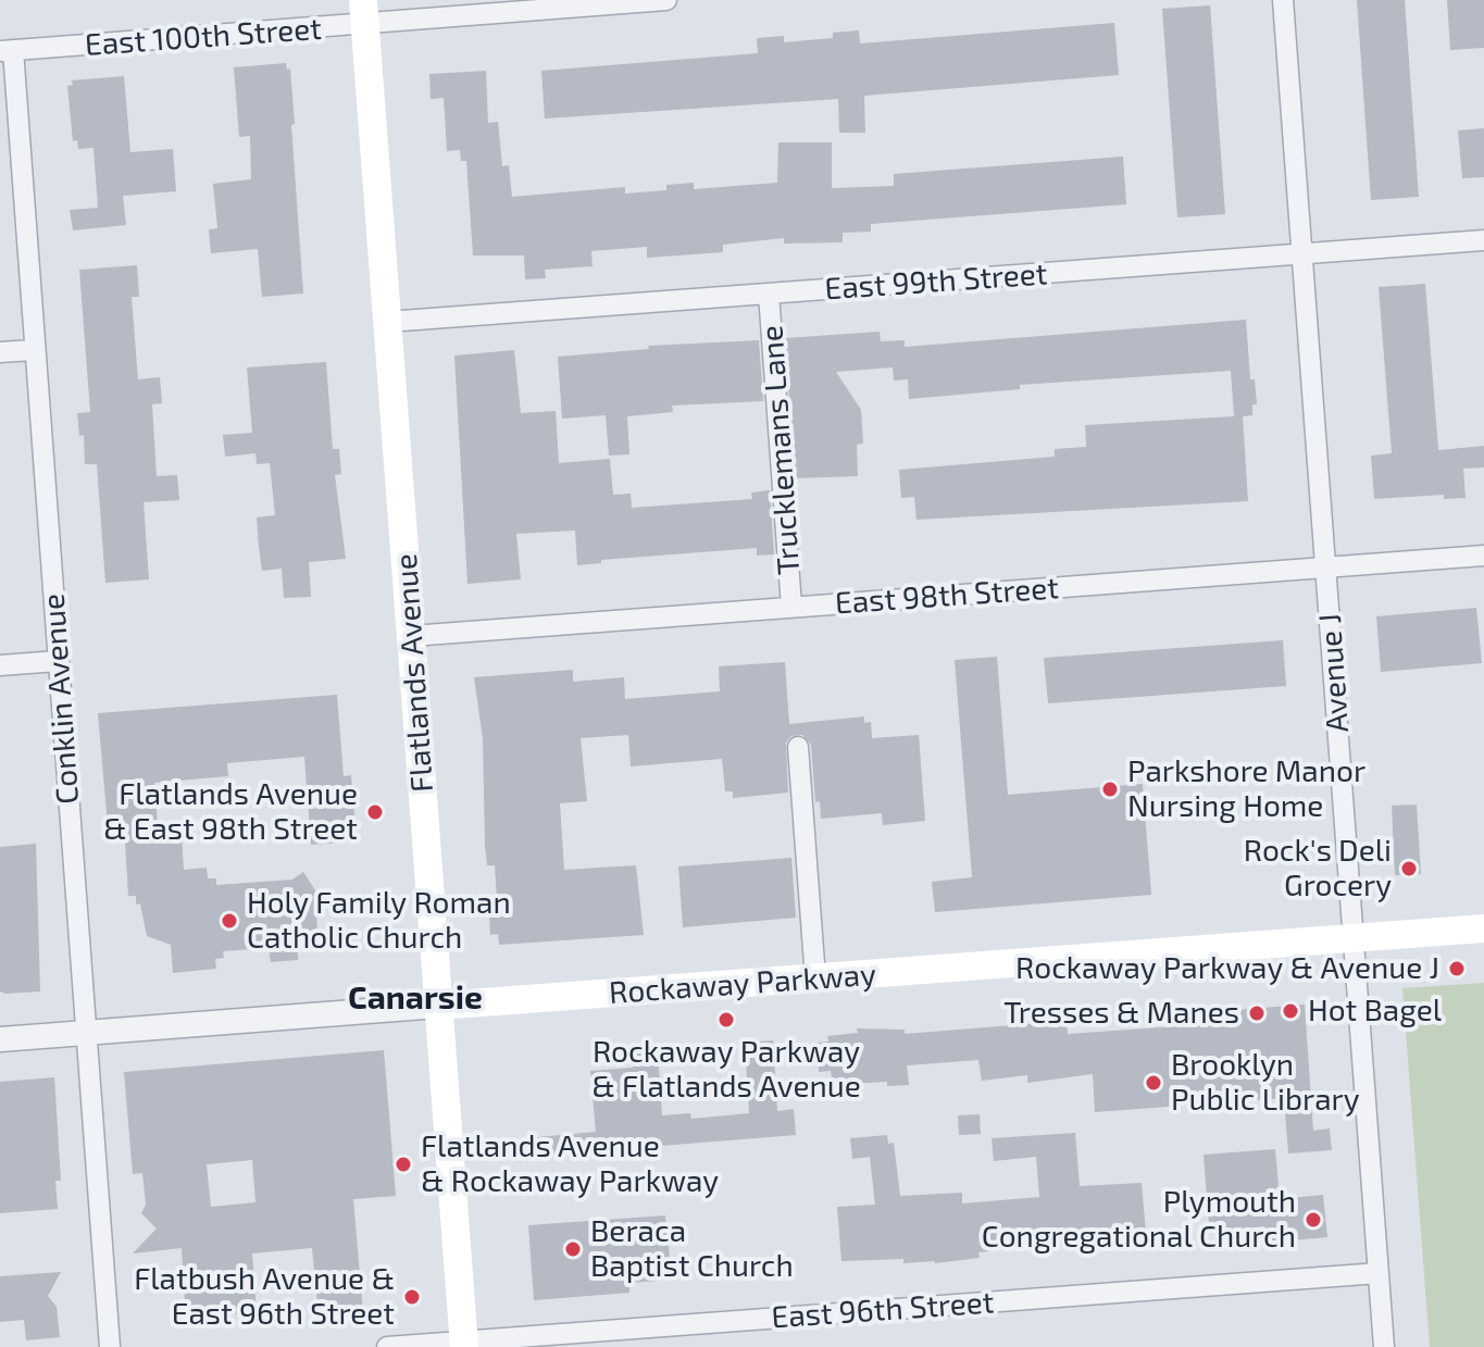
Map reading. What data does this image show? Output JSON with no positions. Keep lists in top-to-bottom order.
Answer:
{
  "streets": {
    "main road": ["Flatlands Avenue", "Rockaway Parkway"],
    "street": [
      "East 100th Street",
      "East 99th Street",
      "Trucklemans Lane",
      "East 98th Street",
      "Avenue J",
      "Conklin Avenue",
      "East 96th Street"
    ]
  },
  "crossings": [
    ["East 100th Street", "Flatlands Avenue"],
    ["East 100th Street", "Conklin Avenue"],
    ["East 99th Street", "Trucklemans Lane"],
    ["East 99th Street", "Flatlands Avenue"],
    ["East 99th Street", "Avenue J"],
    ["Trucklemans Lane", "East 98th Street"],
    ["East 98th Street", "Flatlands Avenue"],
    ["East 98th Street", "Avenue J"],
    ["Flatlands Avenue", "Rockaway Parkway"],
    ["Flatlands Avenue", "East 96th Street"],
    ["Avenue J", "Rockaway Parkway"],
    ["Avenue J", "East 96th Street"],
    ["Conklin Avenue", "Rockaway Parkway"]
  ],
  "districts": ["Canarsie"],
  "places": [
    "Parkshore Manor Nursing Home",
    "Flatlands Avenue & East 98th Street",
    "Rock's Deli Grocery",
    "Holy Family Roman Catholic Church",
    "Rockaway Parkway & Avenue J",
    "Hot Bagel",
    "Tresses & Manes",
    "Rockaway Parkway & Flatlands Avenue",
    "Brooklyn Public Library",
    "Flatlands Avenue & Rockaway Parkway",
    "Plymouth Congregational Church",
    "Beraca Baptist Church",
    "Flatbush Avenue & East 96th Street"
  ]
}
